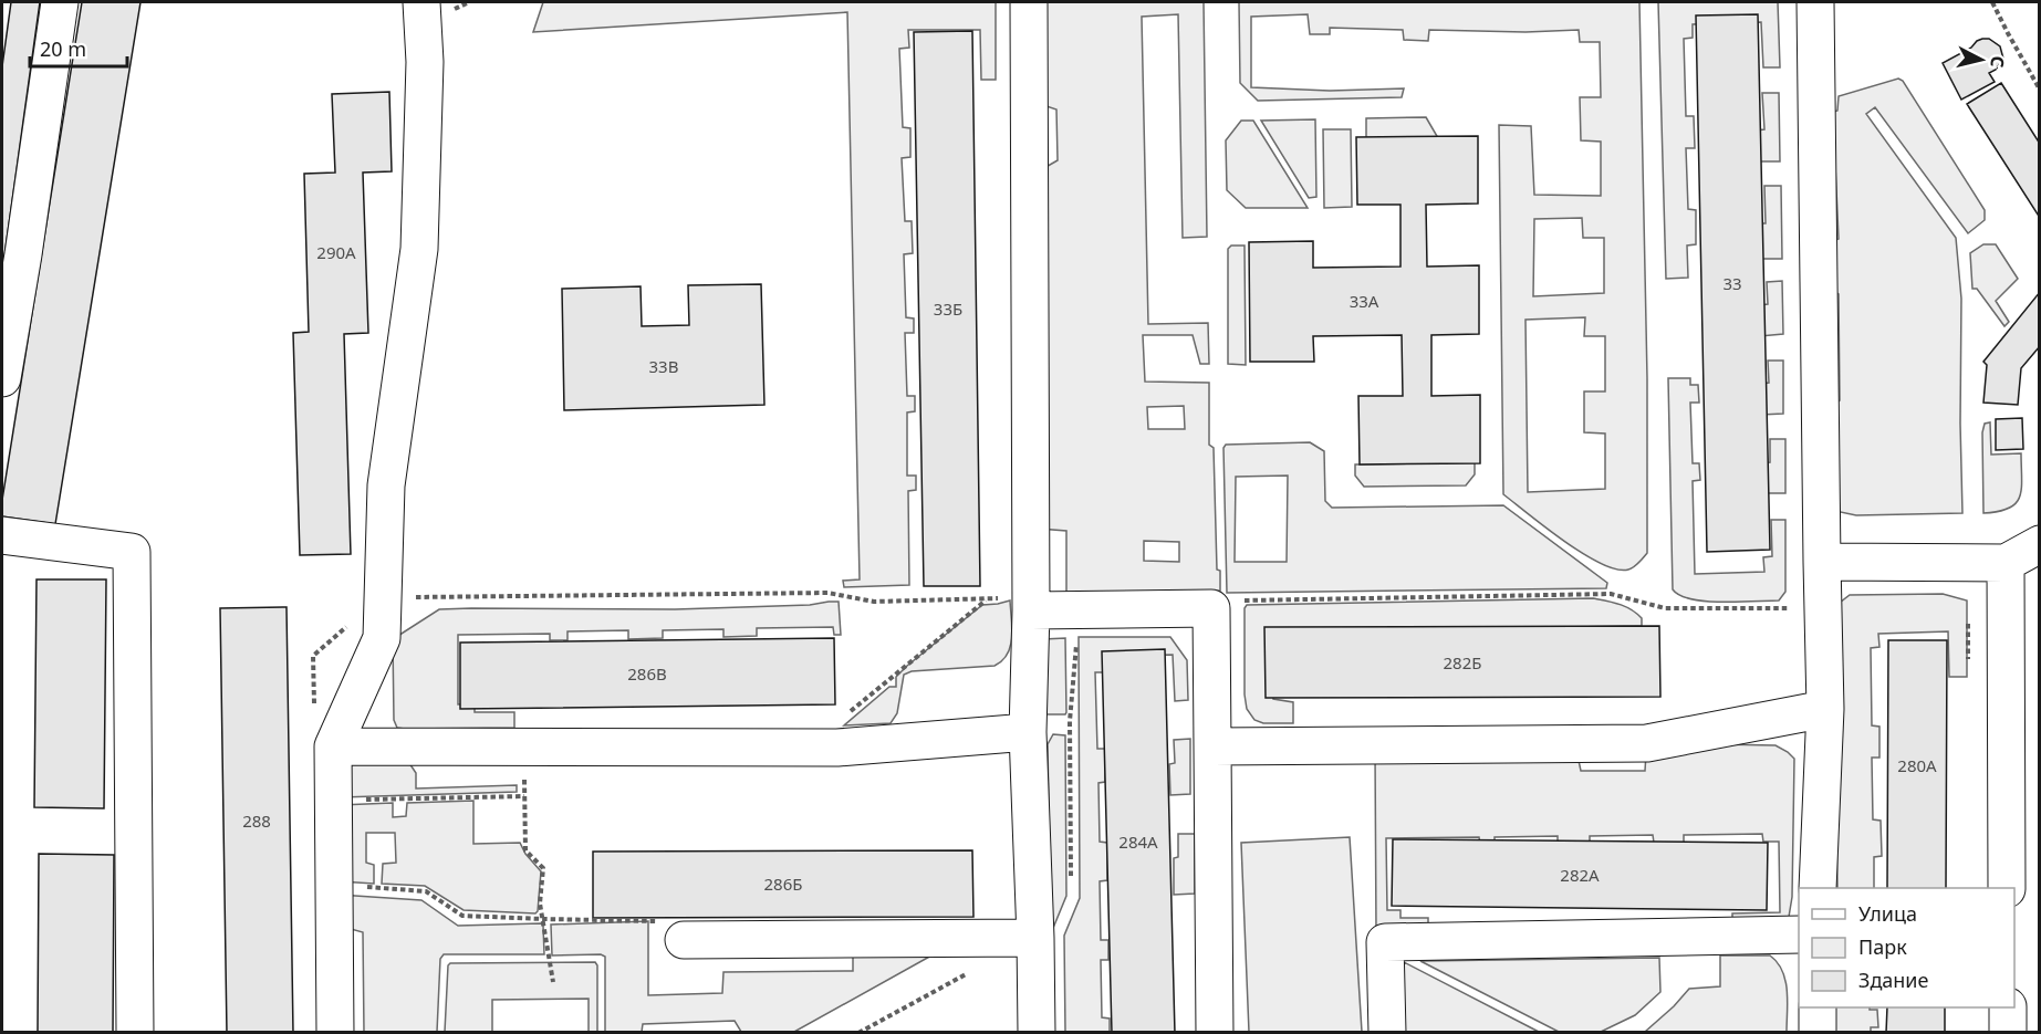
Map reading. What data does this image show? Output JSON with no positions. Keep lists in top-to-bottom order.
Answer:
{
  "house_numbers": [
    "290А",
    "33",
    "33А",
    "33Б",
    "33В",
    "282Б",
    "286В",
    "280А",
    "288",
    "284А",
    "282А",
    "286Б"
  ],
  "legend": ["Улица", "Парк", "Здание"],
  "scale_bar": "20 m",
  "north": "right"
}
